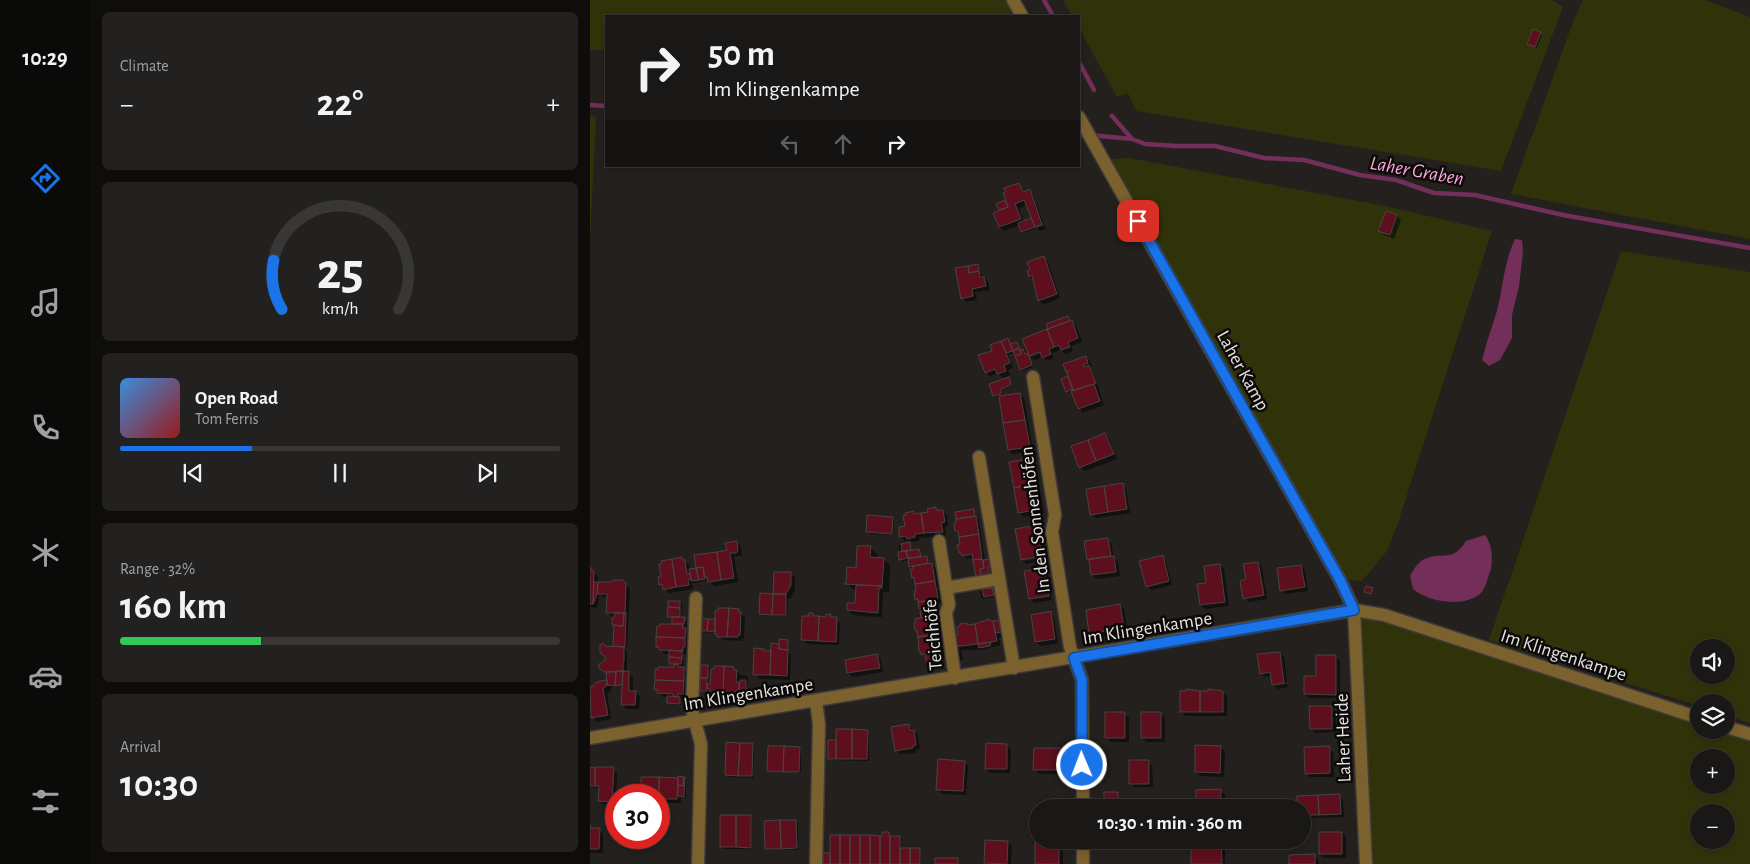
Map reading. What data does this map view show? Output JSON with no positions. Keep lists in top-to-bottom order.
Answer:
{
  "streets": {
    "street": [
      "Laher Kamp",
      "In den Sonnenhöfen",
      "Im Klingenkampe",
      "Teichhöfe",
      "Laher Heide"
    ]
  },
  "crossings": [
    ["Laher Kamp", "Im Klingenkampe"],
    ["Laher Kamp", "Laher Heide"],
    ["In den Sonnenhöfen", "Im Klingenkampe"],
    ["Im Klingenkampe", "Teichhöfe"],
    ["Im Klingenkampe", "Laher Heide"]
  ],
  "water": ["Laher Graben"],
  "page": {
    "tabs": "10:29",
    "tile": [
      "Climate",
      ["Range · 32%", "160 km"],
      ["Arrival", "10:30"]
    ],
    "turn": ["50 m", "Im Klingenkampe"],
    "heat": ["−", "22°", "+"],
    "song": ["Open Road", "Tom Ferris"],
    "map_buttons": ["+", "−"],
    "limit": "30",
    "trip": "10:30 · 1 min · 360 m",
    "gauge": ["25", "km/h"]
  }
}
